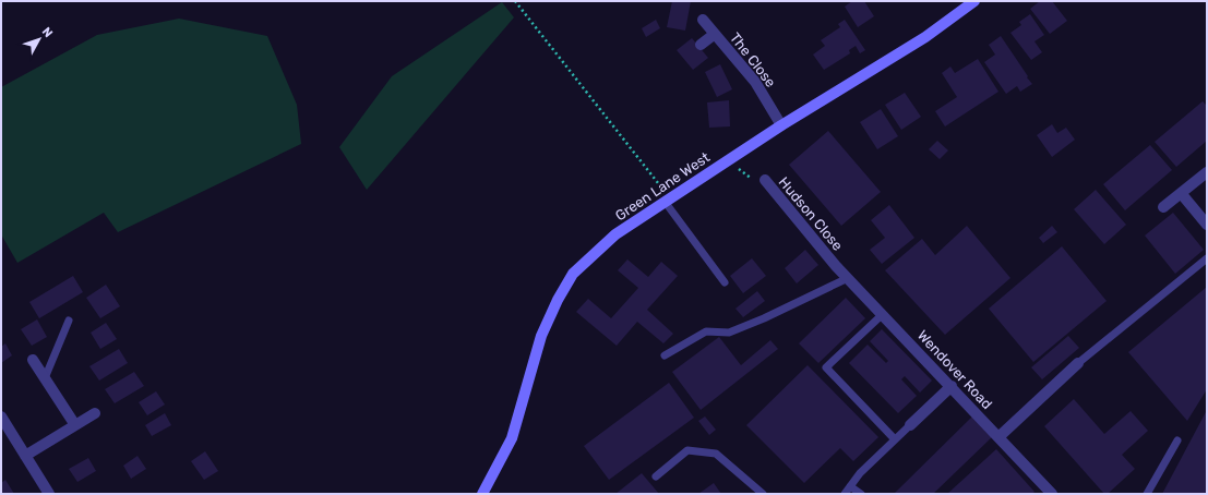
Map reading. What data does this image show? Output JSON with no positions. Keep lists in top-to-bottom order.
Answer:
{
  "streets": {
    "street": [
      "The Close",
      "Green Lane West",
      "Hudson Close",
      "Wendover Road"
    ]
  },
  "crossings": [
    ["The Close", "Green Lane West"],
    ["Hudson Close", "Wendover Road"]
  ],
  "north": "top right"
}
